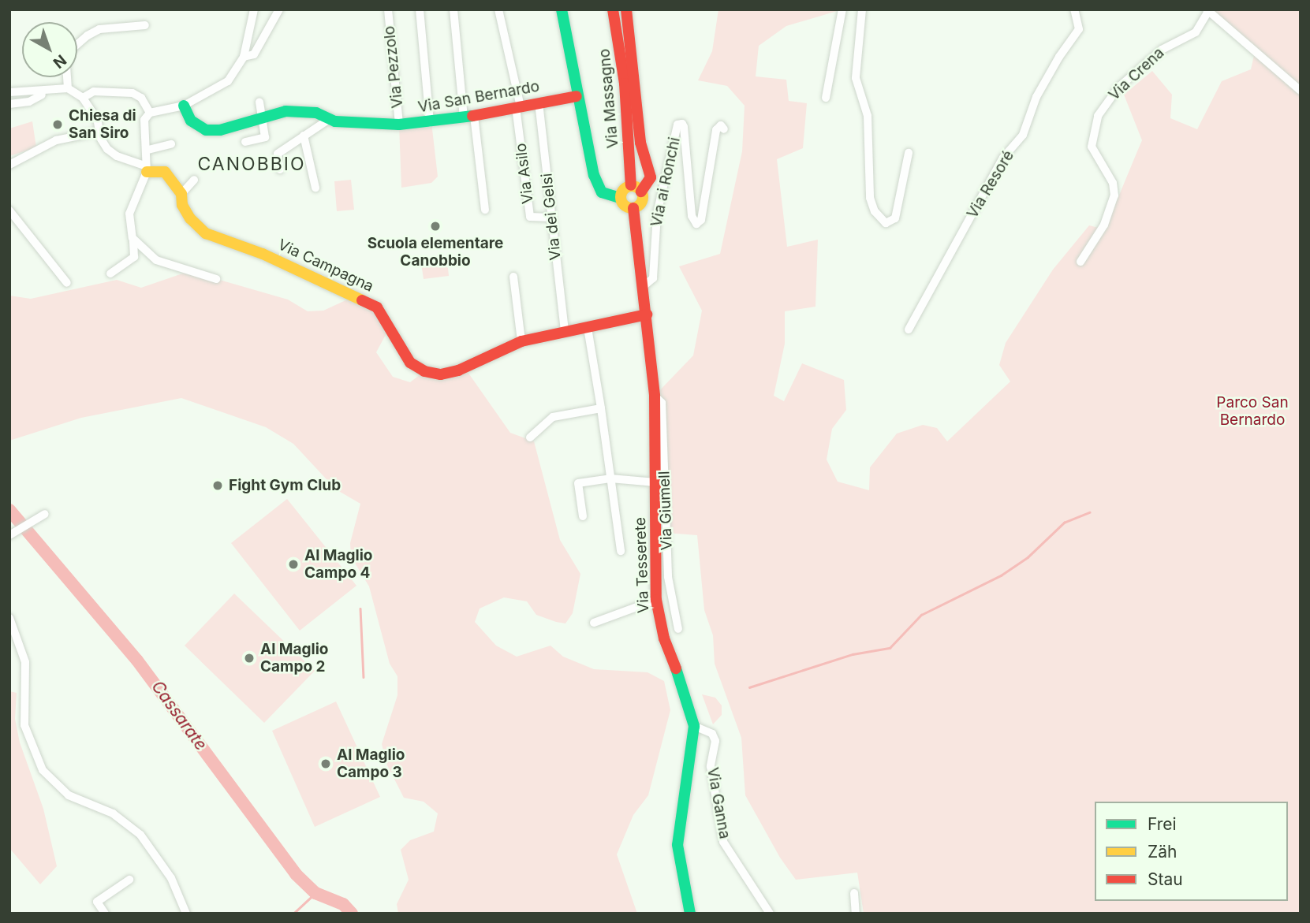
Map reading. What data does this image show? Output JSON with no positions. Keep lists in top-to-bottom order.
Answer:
{
  "streets": {
    "street": [
      "Via Pezzolo",
      "Via Crena",
      "Via San Bernardo",
      "Via Massagno",
      "Via Asilo",
      "Via ai Ronchi",
      "Via Resoré",
      "Via dei Gelsi",
      "Via Campagna",
      "Via Giumell",
      "Via Tesserete",
      "Via Ganna"
    ]
  },
  "crossings": [
    ["Via Pezzolo", "Via San Bernardo"],
    ["Via San Bernardo", "Via Asilo"],
    ["Via San Bernardo", "Via dei Gelsi"],
    ["Via Massagno", "Via Tesserete"],
    ["Via Asilo", "Via dei Gelsi"],
    ["Via ai Ronchi", "Via Tesserete"],
    ["Via dei Gelsi", "Via Campagna"],
    ["Via Campagna", "Via Tesserete"],
    ["Via Giumell", "Via Tesserete"],
    ["Via Tesserete", "Via Ganna"]
  ],
  "districts": ["CANOBBIO"],
  "water": ["Cassarate"],
  "parks": ["Parco San Bernardo"],
  "places": [
    "Chiesa di San Siro",
    "Scuola elementare Canobbio",
    "Fight Gym Club",
    "Al Maglio Campo 4",
    "Al Maglio Campo 2",
    "Al Maglio Campo 3"
  ],
  "legend": ["Frei", "Zäh", "Stau"],
  "north": "bottom right"
}
